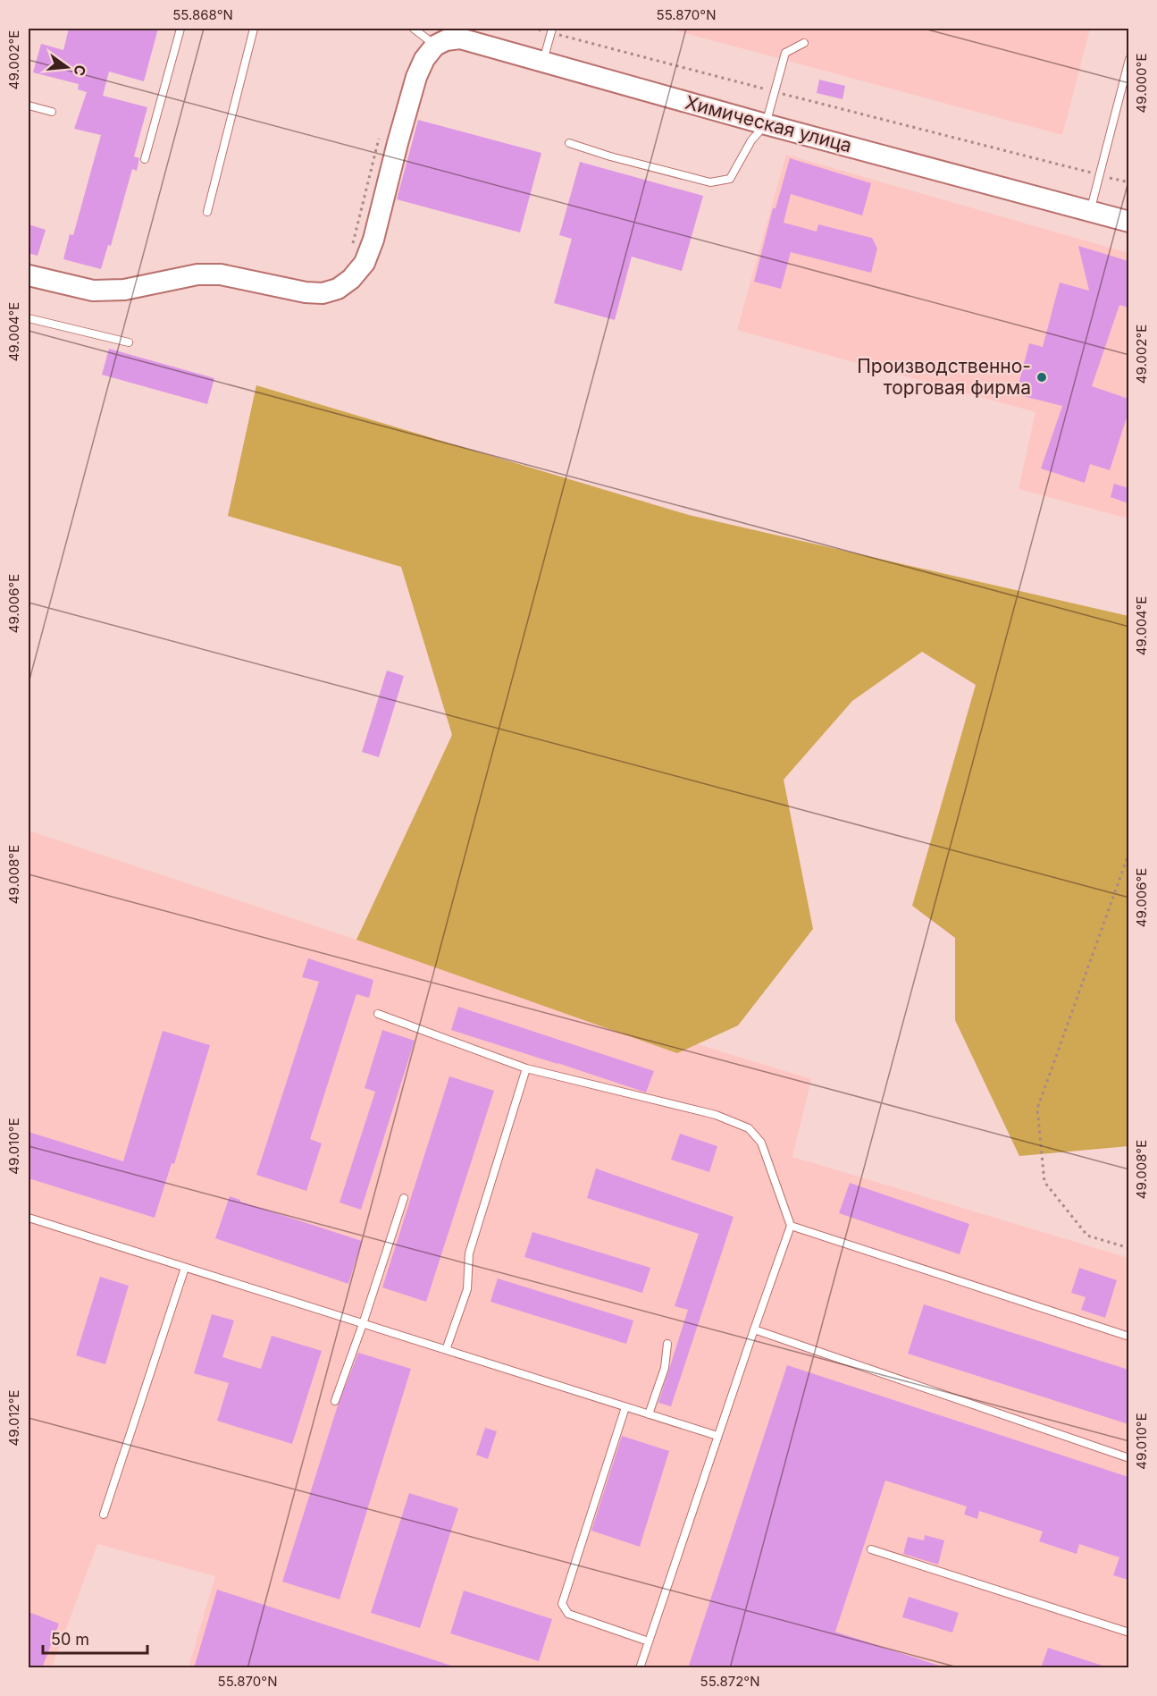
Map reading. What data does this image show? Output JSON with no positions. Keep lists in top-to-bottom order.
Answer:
{
  "streets": {
    "main road": ["Химическая улица"]
  },
  "places": ["Производственно- торговая фирма"],
  "scale_bar": "50 m",
  "north": "right",
  "coordinates": [
    "55.868°N",
    "55.870°N",
    "49.002°E",
    "49.000°E",
    "49.004°E",
    "49.006°E",
    "49.008°E",
    "49.010°E",
    "49.012°E",
    "55.872°N"
  ]
}
